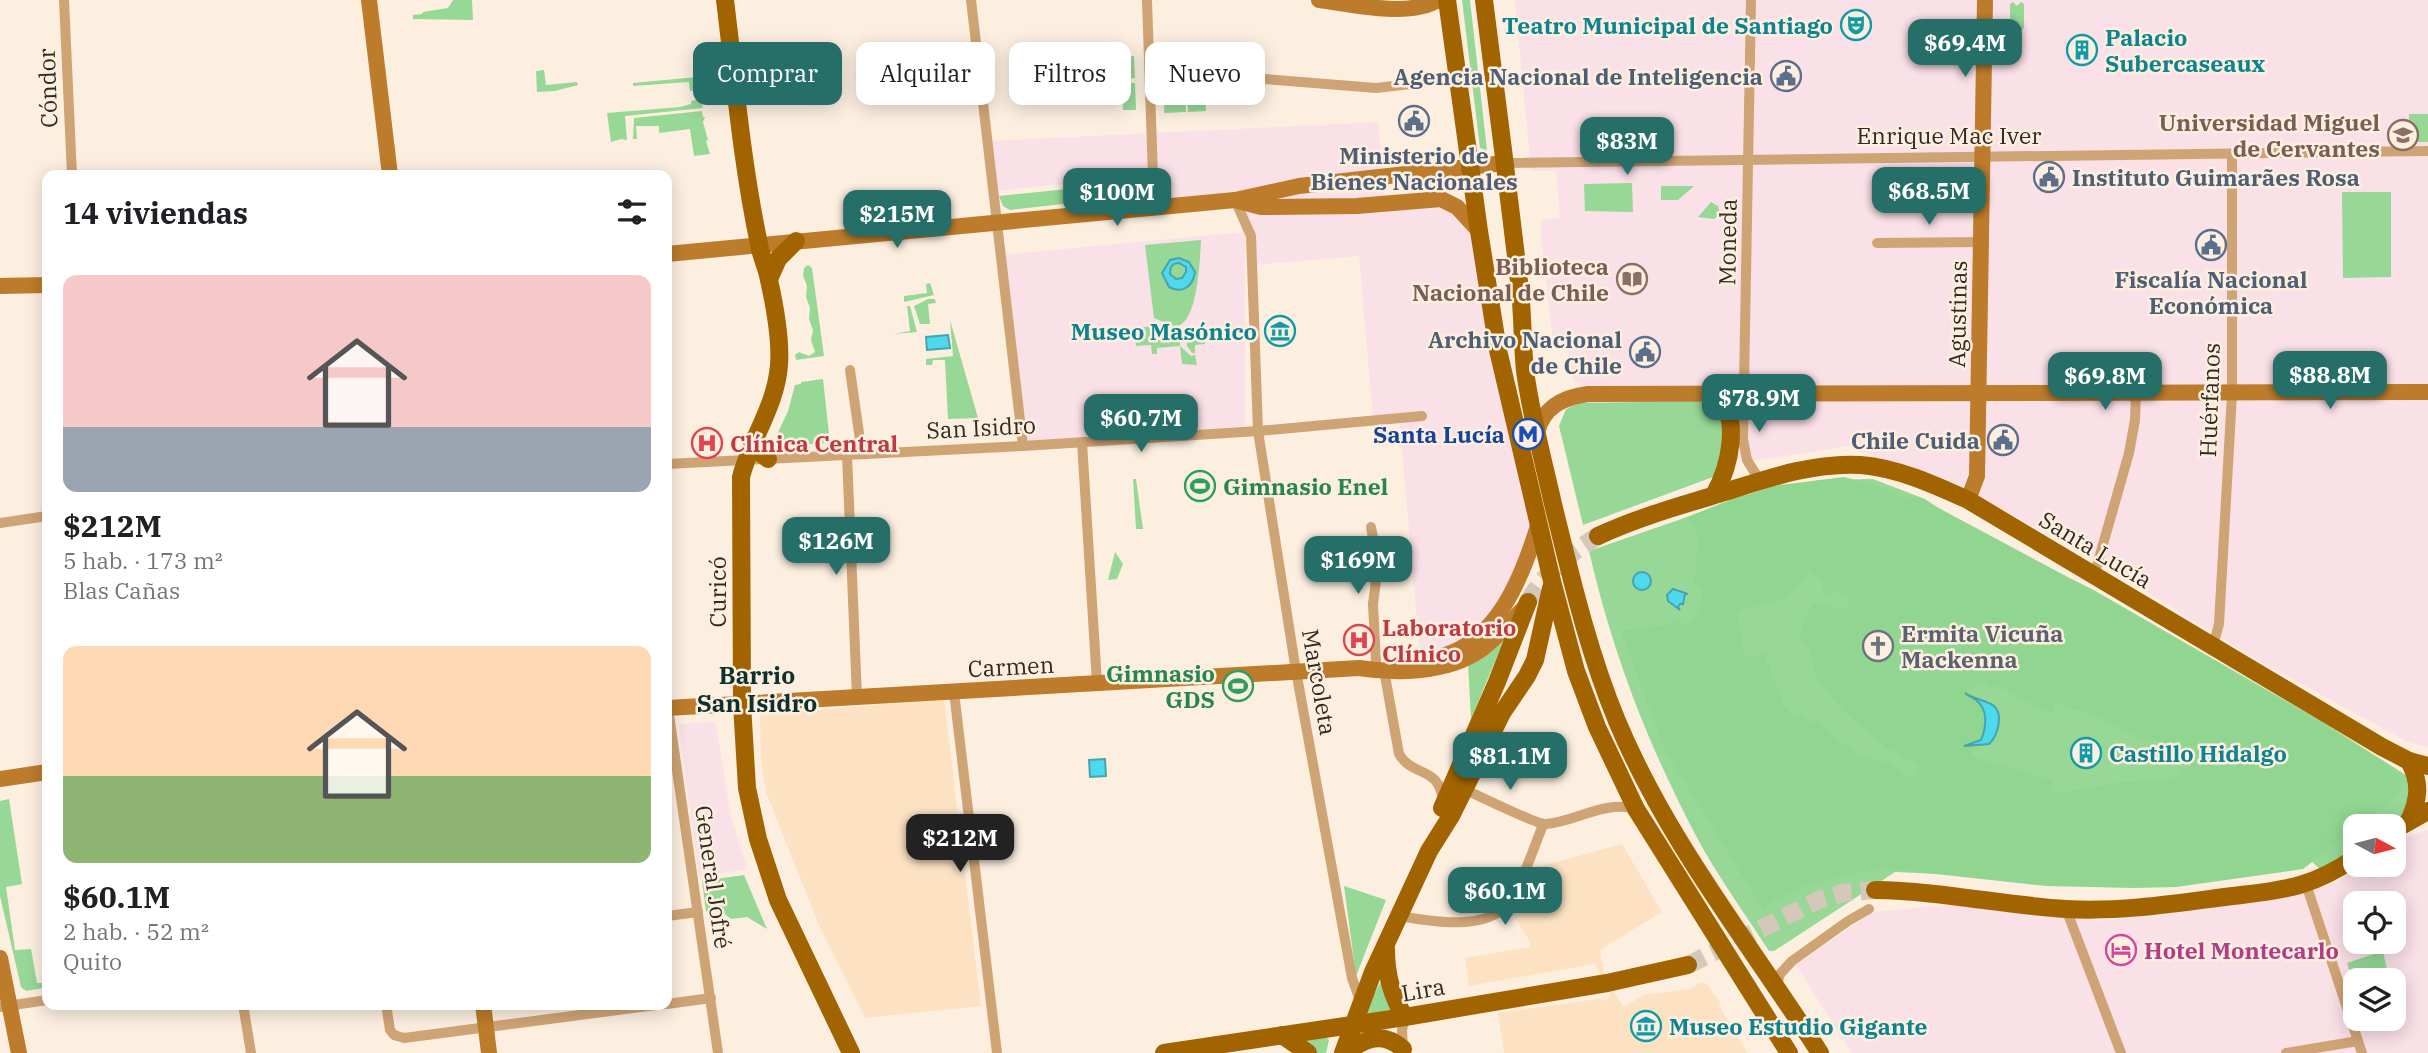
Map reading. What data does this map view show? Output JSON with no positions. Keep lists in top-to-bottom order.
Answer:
{
  "streets": {
    "main road": [
      "Enrique Mac Iver",
      "Agustinas",
      "Santa Lucía",
      "Curicó",
      "Carmen",
      "Lira"
    ],
    "street": [
      "Cóndor",
      "Moneda",
      "Huérfanos",
      "San Isidro",
      "Marcoleta",
      "General Jofré"
    ]
  },
  "crossings": [
    ["Enrique Mac Iver", "Moneda"],
    ["Enrique Mac Iver", "Agustinas"],
    ["Enrique Mac Iver", "Huérfanos"],
    ["Enrique Mac Iver", "Marcoleta"],
    ["Moneda", "Santa Lucía"],
    ["Agustinas", "Santa Lucía"],
    ["Huérfanos", "Santa Lucía"],
    ["San Isidro", "Curicó"],
    ["San Isidro", "Marcoleta"],
    ["Curicó", "Carmen"],
    ["Carmen", "Marcoleta"]
  ],
  "districts": ["Barrio San Isidro"],
  "places": {
    "theatre": ["Teatro Municipal de Santiago"],
    "building": ["Palacio Subercaseaux", "Castillo Hidalgo"],
    "public building": [
      "Agencia Nacional de Inteligencia",
      "Ministerio de Bienes Nacionales",
      "Instituto Guimarães Rosa",
      "Fiscalía Nacional Económica",
      "Archivo Nacional de Chile",
      "Chile Cuida"
    ],
    "school or university": ["Universidad Miguel de Cervantes"],
    "library": ["Biblioteca Nacional de Chile"],
    "museum": ["Museo Masónico", "Museo Estudio Gigante"],
    "metro station": ["Santa Lucía"],
    "hospital": ["Clínica Central", "Laboratorio Clínico"],
    "sports": ["Gimnasio Enel", "Gimnasio GDS"],
    "church": ["Ermita Vicuña Mackenna"],
    "hotel": ["Hotel Montecarlo"]
  },
  "north": "right",
  "page": {
    "price": [
      "$69.4M",
      "$83M",
      "$68.5M",
      "$100M",
      "$215M",
      "$88.8M",
      "$69.8M",
      "$78.9M",
      "$60.7M",
      "$126M",
      "$169M",
      "$81.1M",
      "$212M",
      "$60.1M"
    ],
    "chip": [
      "Comprar",
      "Alquilar",
      "Filtros",
      "Nuevo"
    ],
    "heading": "14 viviendas",
    "list": [
      {
        "name": "$212M",
        "note": "5 hab. · 173 m² · Blas Cañas"
      },
      {
        "name": "$60.1M",
        "note": "2 hab. · 52 m² · Quito"
      }
    ]
  }
}
